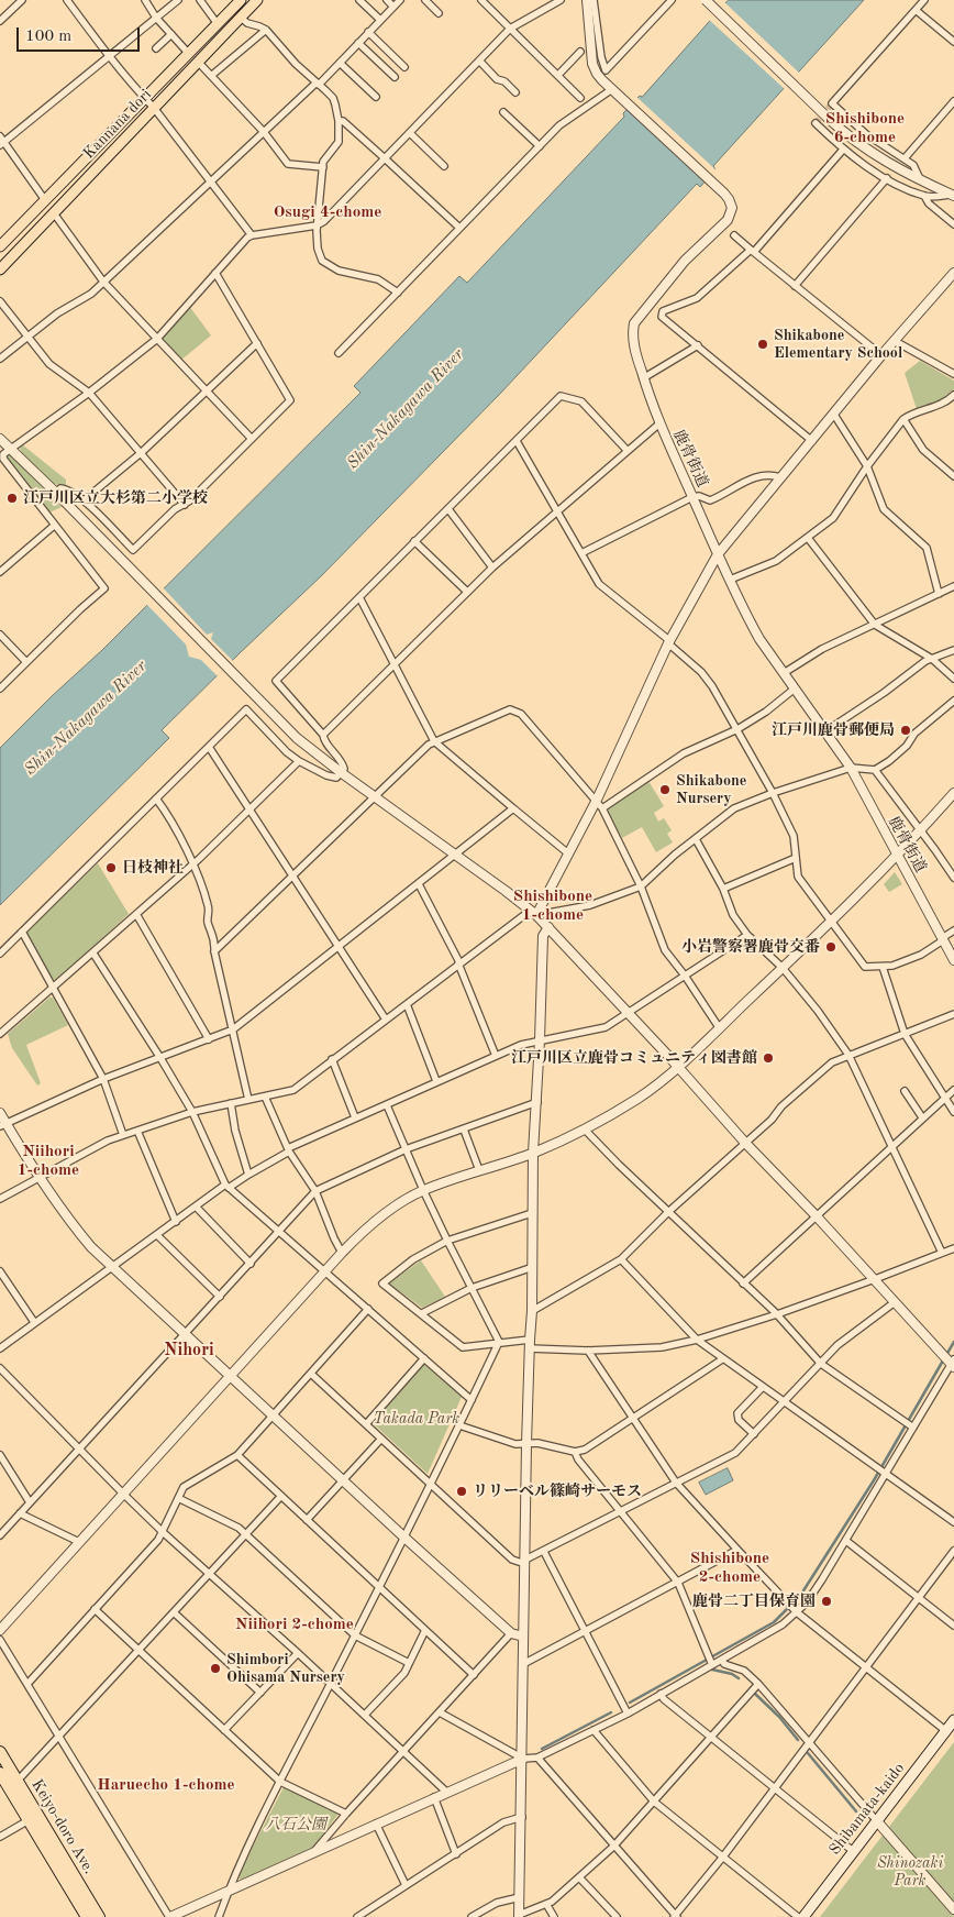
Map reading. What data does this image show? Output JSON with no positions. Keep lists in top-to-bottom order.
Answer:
{
  "streets": {
    "highway": ["Keiyo-doro Ave."],
    "main road": ["Kannana dori", "Shibamata-kaido"],
    "street": ["鹿骨街道"]
  },
  "districts": [
    "Shishibone 6-chome",
    "Osugi 4-chome",
    "Shishibone 1-chome",
    "Niihori 1-chome",
    "Nihori",
    "Shishibone 2-chome",
    "Niihori 2-chome",
    "Haruecho 1-chome"
  ],
  "water": ["Shin-Nakagawa River"],
  "parks": ["Takada Park", "八石公園", "Shinozaki Park"],
  "places": [
    "Shikabone Elementary School",
    "江戸川区立大杉第二小学校",
    "江戸川鹿骨郵便局",
    "Shikabone Nursery",
    "日枝神社",
    "小岩警察署鹿骨交番",
    "江戸川区立鹿骨コミュニティ図書館",
    "リリーベル篠崎サーモス",
    "鹿骨二丁目保育園",
    "Shimbori Ohisama Nursery"
  ],
  "scale_bar": "100 m"
}
